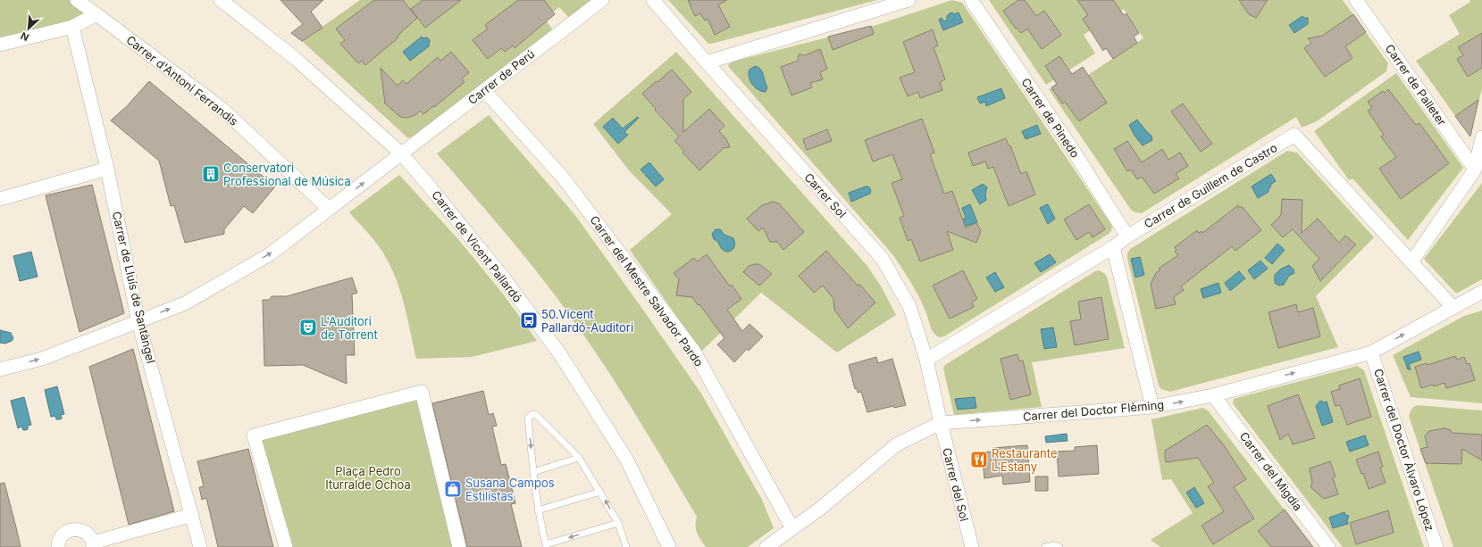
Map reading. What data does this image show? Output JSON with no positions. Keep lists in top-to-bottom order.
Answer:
{
  "streets": {
    "street": [
      "Carrer de Perú",
      "Carrer d'Antoni Ferrandis",
      "Carrer de Palleter",
      "Carrer de Pinedo",
      "Carrer de Guillem de Castro",
      "Carrer Sol",
      "Carrer de Vicent Pallardó",
      "Carrer de Lluís de Santàngel",
      "Carrer del Mestre Salvador Pardo",
      "Carrer del Doctor Flèming",
      "Carrer del Doctor Àlvaro López",
      "Carrer del Migdia",
      "Carrer del Sol"
    ]
  },
  "crossings": [
    ["Carrer de Perú", "Carrer d'Antoni Ferrandis"],
    ["Carrer de Perú", "Carrer de Vicent Pallardó"],
    ["Carrer de Perú", "Carrer de Lluís de Santàngel"],
    ["Carrer de Perú", "Carrer del Mestre Salvador Pardo"],
    ["Carrer de Pinedo", "Carrer de Guillem de Castro"],
    ["Carrer de Guillem de Castro", "Carrer Sol"],
    ["Carrer de Guillem de Castro", "Carrer del Doctor Flèming"],
    ["Carrer Sol", "Carrer del Doctor Flèming"],
    ["Carrer Sol", "Carrer del Sol"],
    ["Carrer del Mestre Salvador Pardo", "Carrer del Doctor Flèming"],
    ["Carrer del Doctor Flèming", "Carrer del Doctor Àlvaro López"],
    ["Carrer del Doctor Flèming", "Carrer del Migdia"],
    ["Carrer del Doctor Flèming", "Carrer del Sol"]
  ],
  "one_way": ["Carrer de Perú", "Carrer del Doctor Flèming"],
  "parks": ["Plaça Pedro Iturralde Ochoa"],
  "places": {
    "building": ["Conservatori Professional de Música"],
    "bus stop": ["50.Vicent Pallardó-Auditori"],
    "theatre": ["L'Auditori de Torrent"],
    "restaurant": ["Restaurante L'Estany"],
    "shop": ["Susana Campos Estilistas"]
  },
  "north": "bottom left"
}
